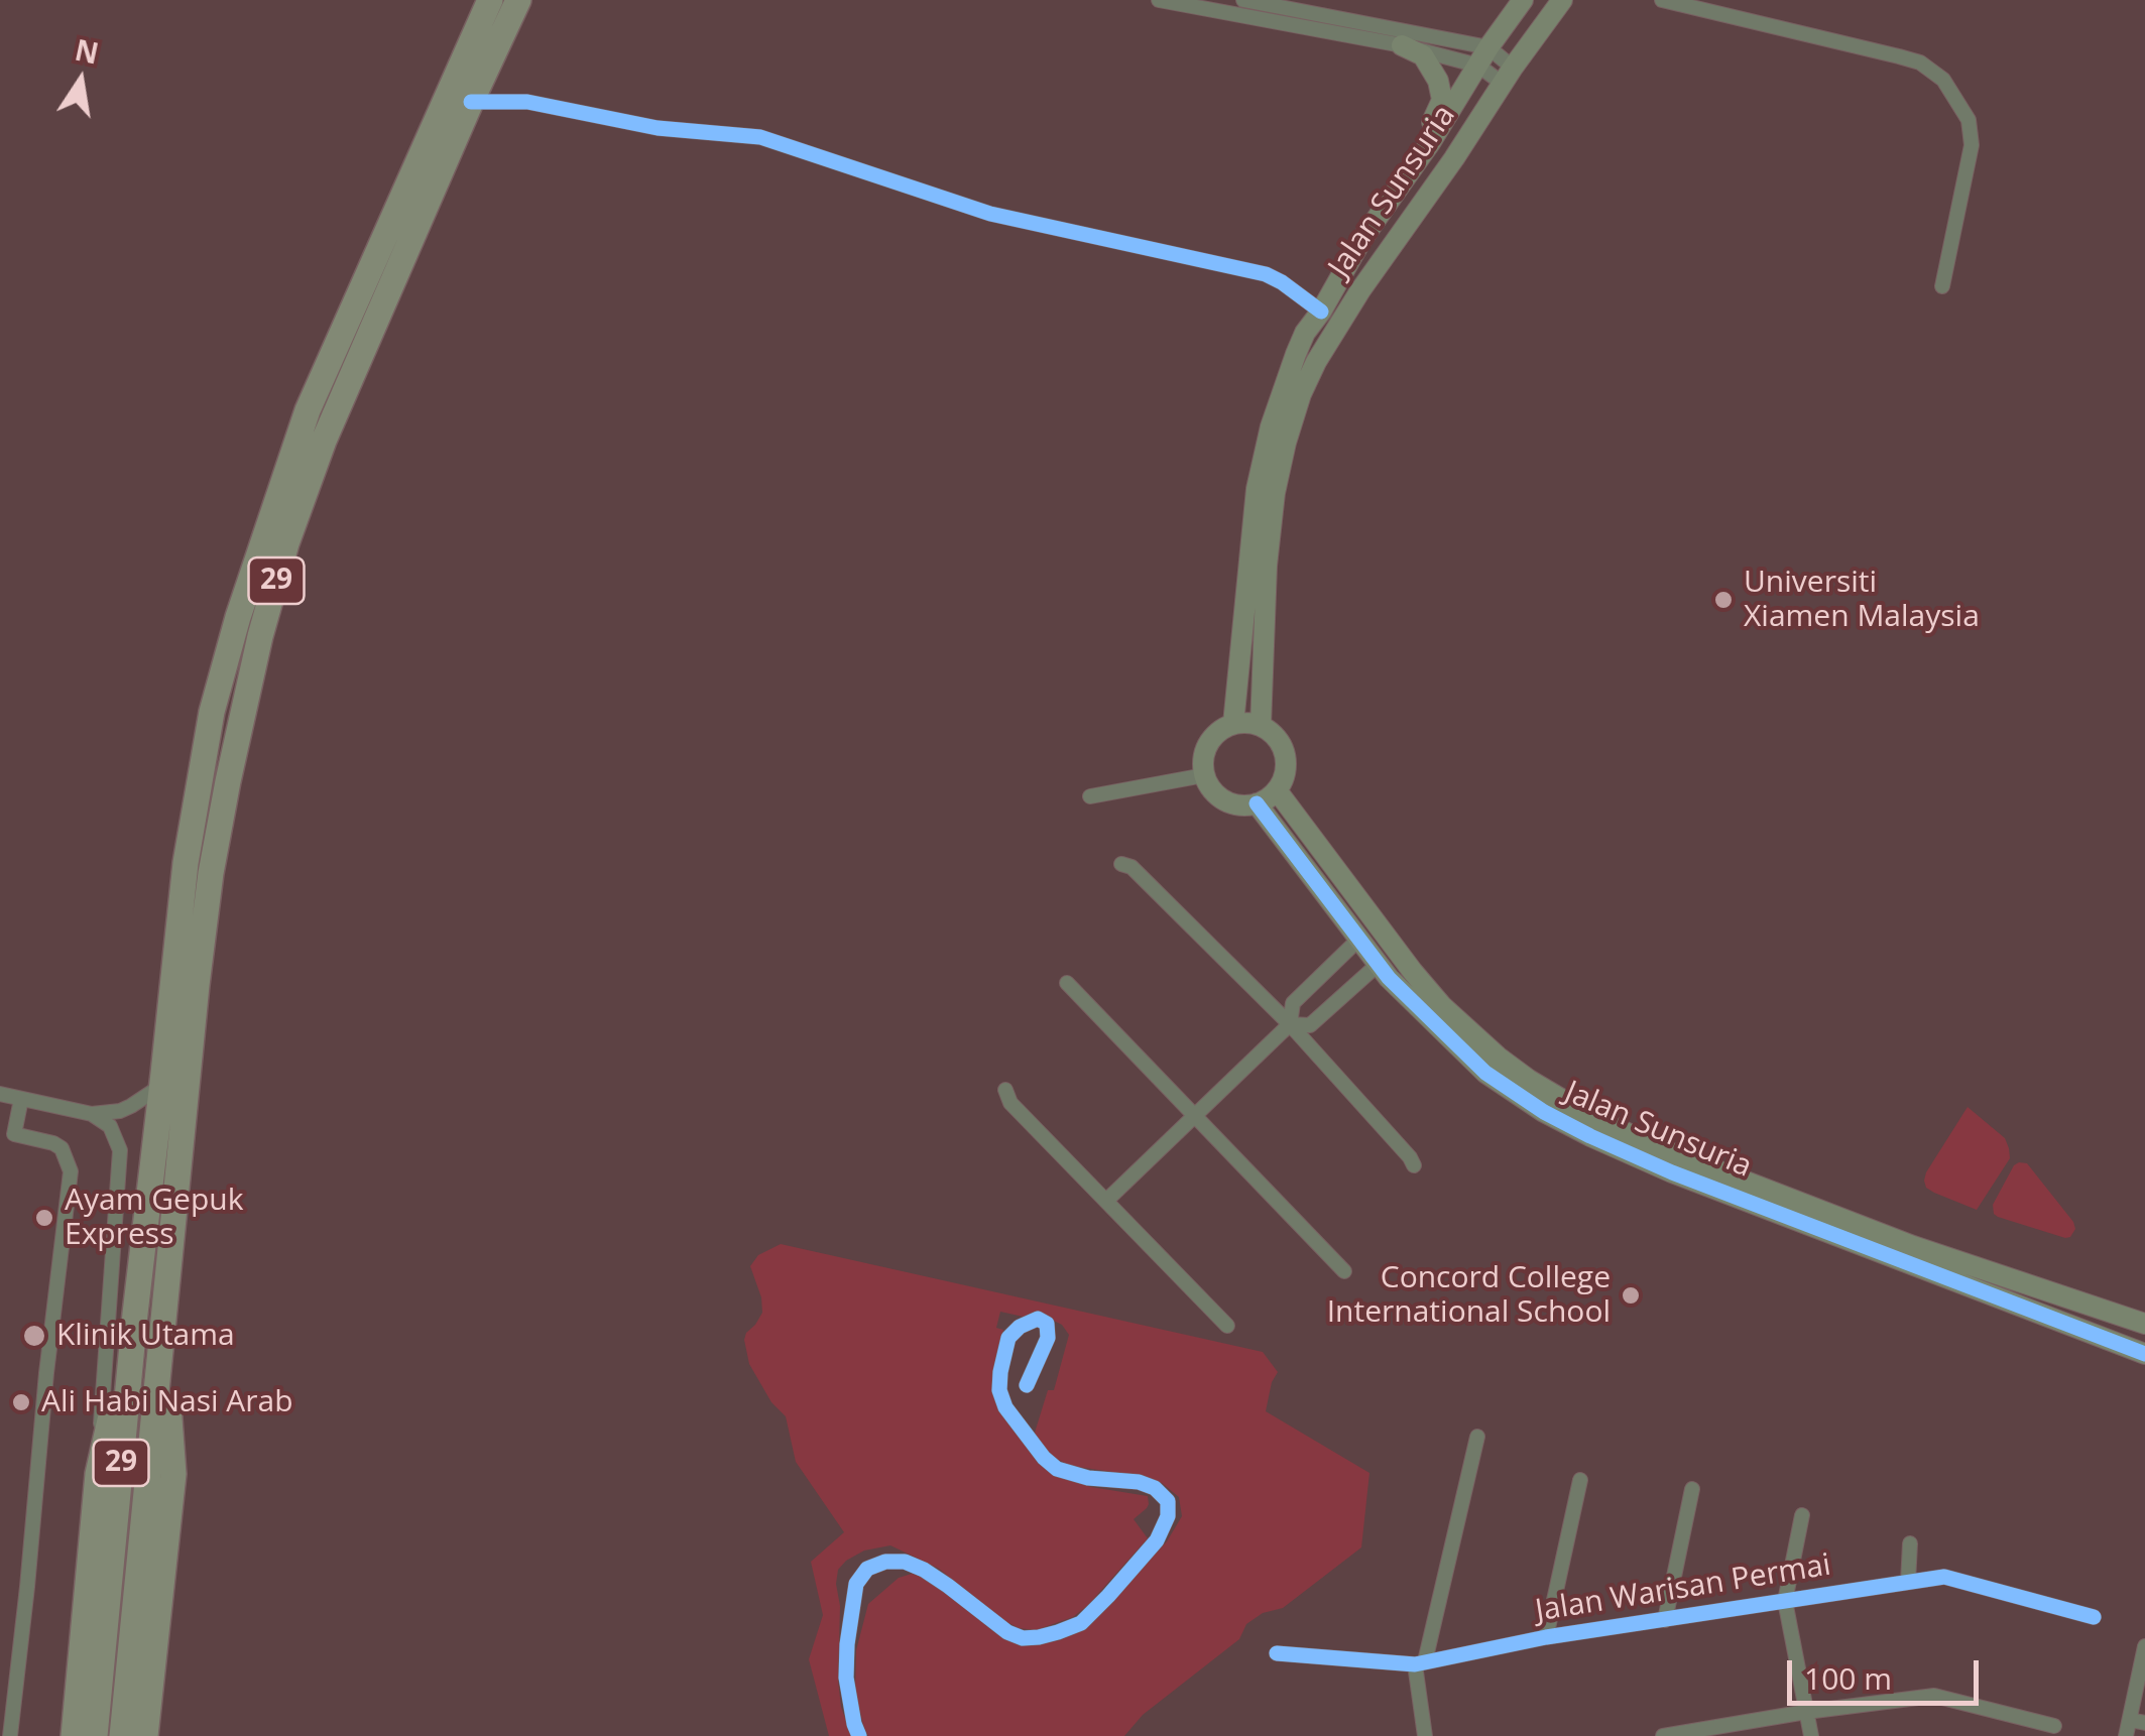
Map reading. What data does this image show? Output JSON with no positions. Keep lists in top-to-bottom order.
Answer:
{
  "streets": {
    "highway": ["29"],
    "street": ["Jalan Sunsuria", "Jalan Warisan Permai"]
  },
  "places": [
    "Universiti Xiamen Malaysia",
    "Ayam Gepuk Express",
    "Concord College International School",
    "Klinik Utama",
    "Ali Habi Nasi Arab"
  ],
  "scale_bar": "100 m",
  "north": "top"
}
